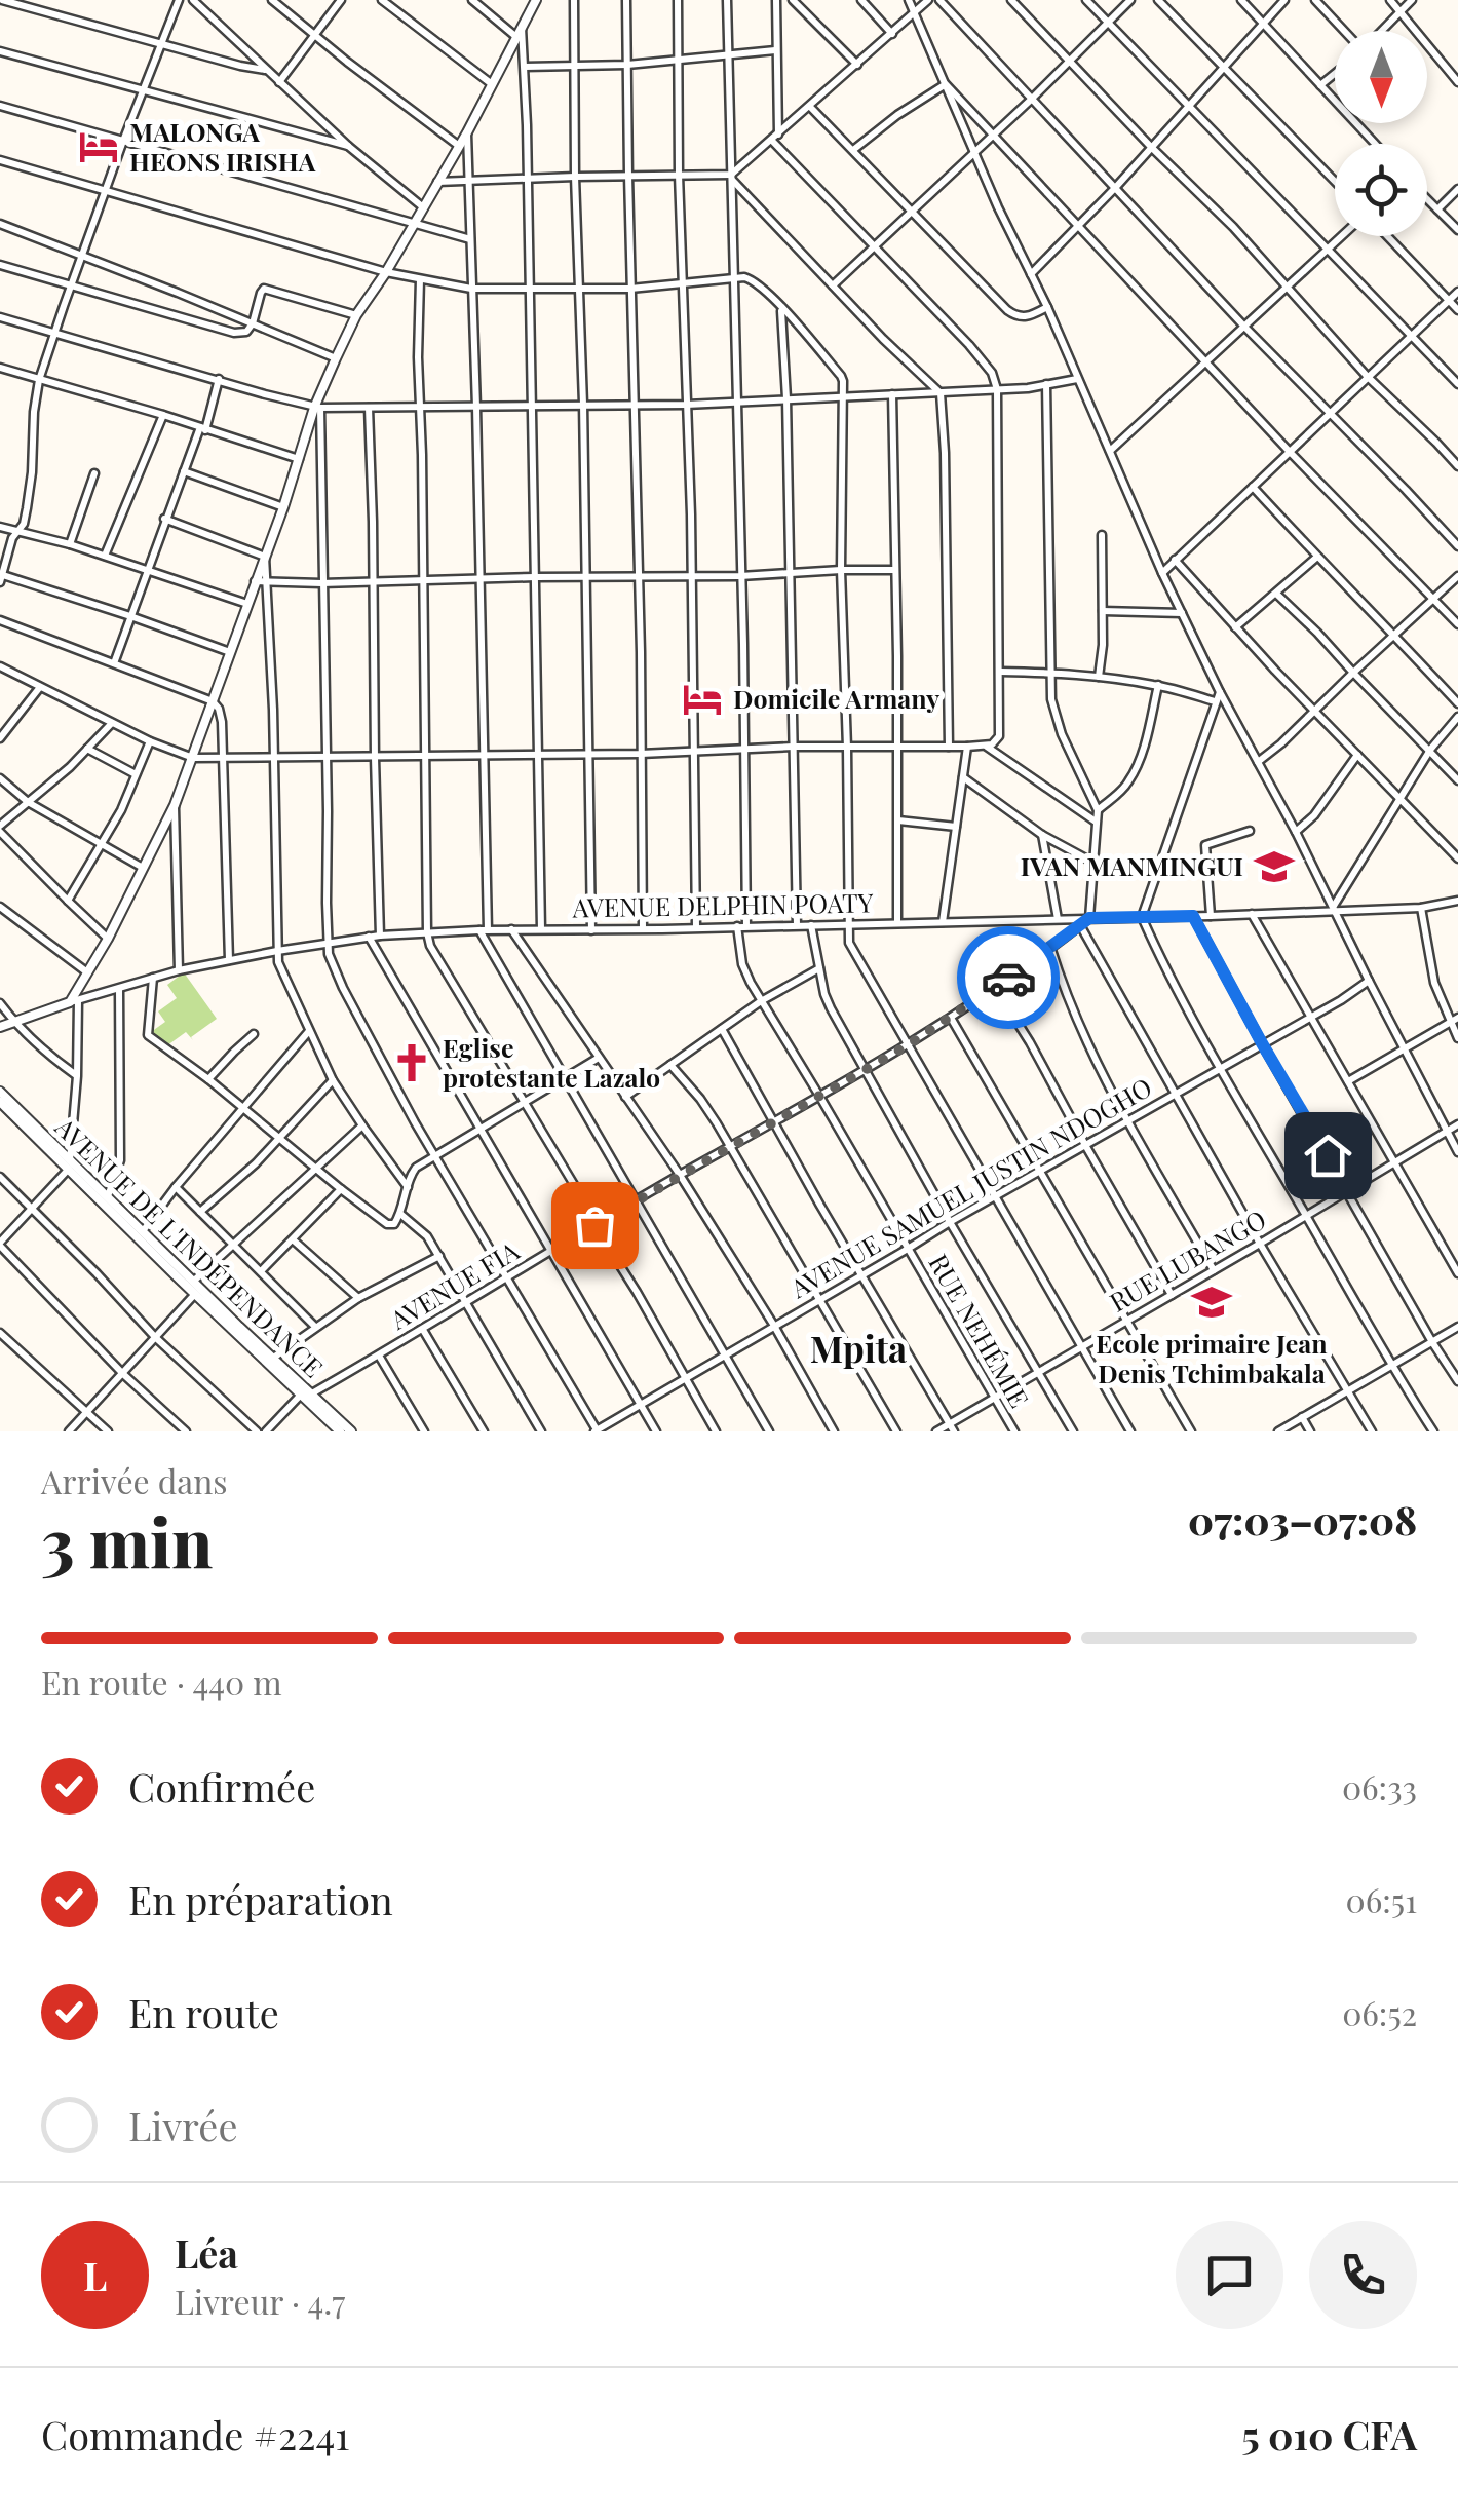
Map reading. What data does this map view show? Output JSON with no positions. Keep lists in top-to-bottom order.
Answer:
{
  "streets": {
    "street": [
      "AVENUE DELPHIN POATY",
      "AVENUE SAMUEL JUSTIN NDOGHO",
      "AVENUE DE L'INDÉPENDANCE",
      "RUE LUBANGO",
      "AVENUE FIA",
      "RUE NEHÉMIE"
    ]
  },
  "crossings": [
    ["AVENUE DELPHIN POATY", "AVENUE FIA"],
    ["AVENUE DELPHIN POATY", "RUE NEHÉMIE"],
    ["AVENUE SAMUEL JUSTIN NDOGHO", "RUE NEHÉMIE"],
    ["AVENUE DE L'INDÉPENDANCE", "AVENUE FIA"],
    ["RUE LUBANGO", "RUE NEHÉMIE"],
    ["AVENUE FIA", "RUE NEHÉMIE"]
  ],
  "districts": ["Mpita"],
  "places": {
    "hotel": ["MALONGA HEONS IRISHA", "Domicile Armany"],
    "school or university": ["IVAN MANMINGUI", "Ecole primaire Jean Denis Tchimbakala"],
    "church": ["Eglise protestante Lazalo"]
  },
  "north": "bottom",
  "page": {
    "heading": ["3 min", "Arrivée dans", "07:03–07:08"],
    "panel": [
      "Léa",
      "Livreur · 4.7",
      "Commande #2241",
      "5 010 CFA"
    ],
    "bar": "En route · 440 m",
    "list": [
      ["Confirmée", "06:33"],
      ["En préparation", "06:51"],
      ["En route", "06:52"],
      "Livrée"
    ],
    "round": "L"
  }
}
